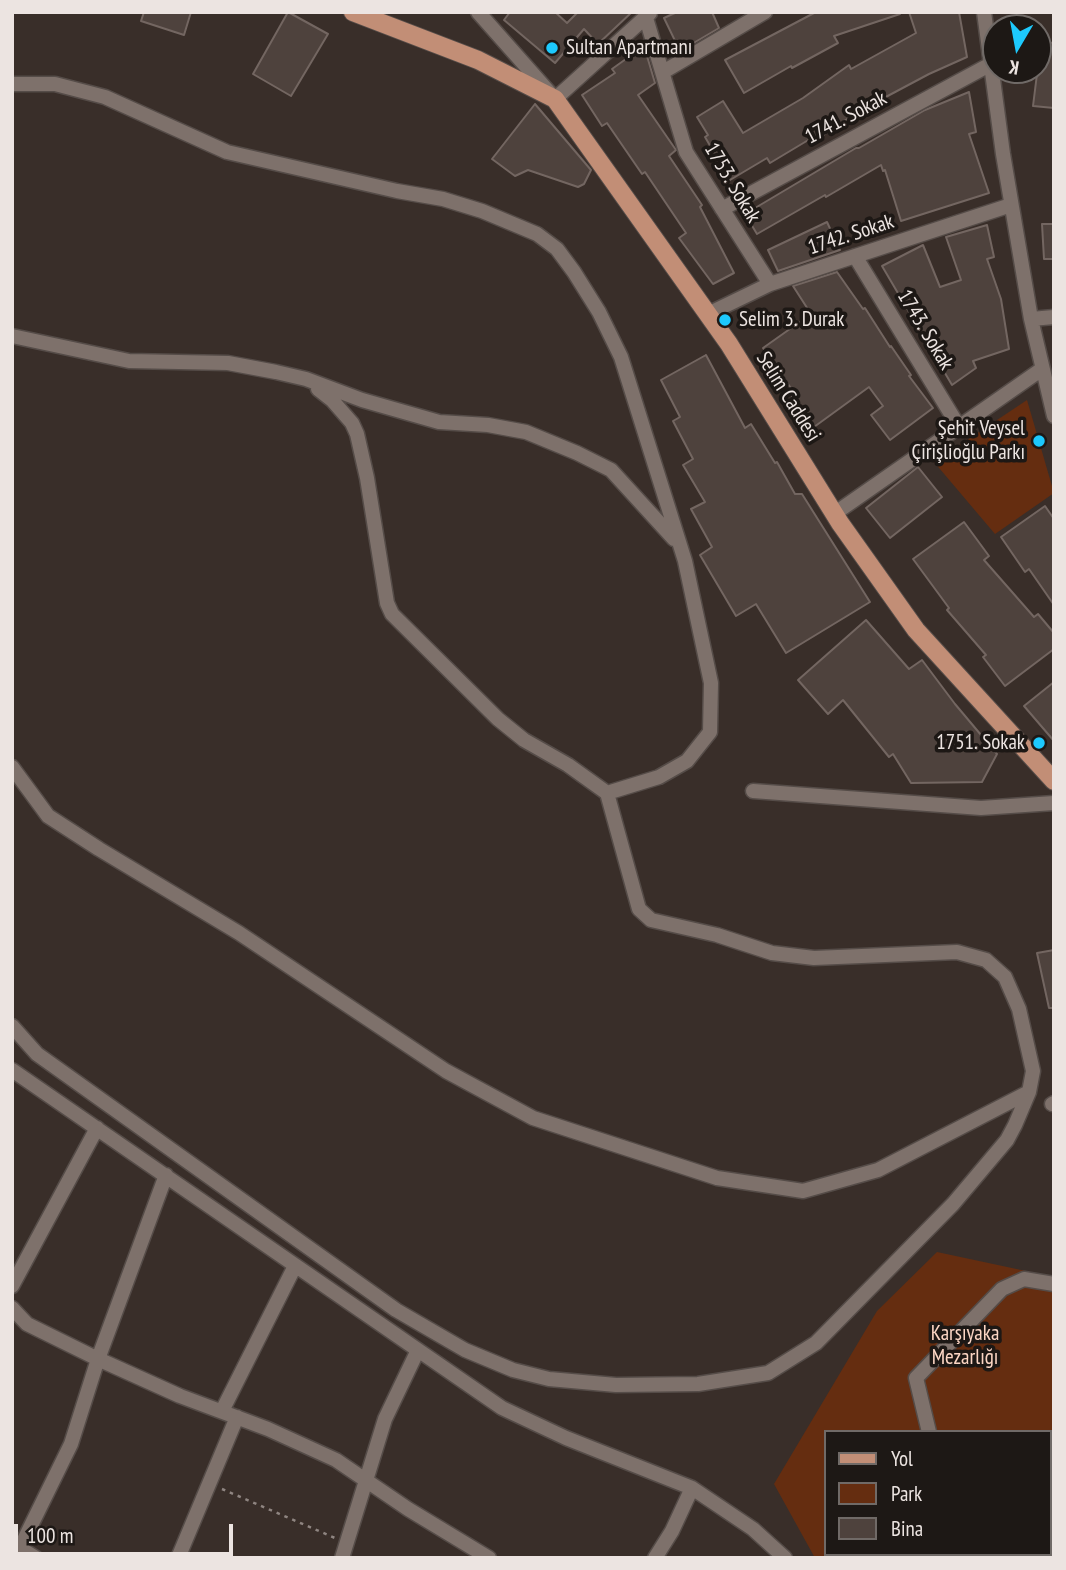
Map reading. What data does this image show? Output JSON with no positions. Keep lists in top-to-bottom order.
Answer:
{
  "streets": {
    "main road": ["Selim Caddesi"],
    "street": [
      "1741. Sokak",
      "1753. Sokak",
      "1742. Sokak",
      "1743. Sokak"
    ]
  },
  "crossings": [
    ["1741. Sokak", "1753. Sokak"],
    ["1753. Sokak", "1742. Sokak"],
    ["1742. Sokak", "1743. Sokak"],
    ["1742. Sokak", "Selim Caddesi"]
  ],
  "parks": ["Karşıyaka Mezarlığı"],
  "places": [
    "Sultan Apartmanı",
    "Selim 3. Durak",
    "Şehit Veysel Çirişlioğlu Parkı",
    "1751. Sokak"
  ],
  "legend": ["Yol", "Park", "Bina"],
  "scale_bar": "100 m",
  "north": "bottom"
}
